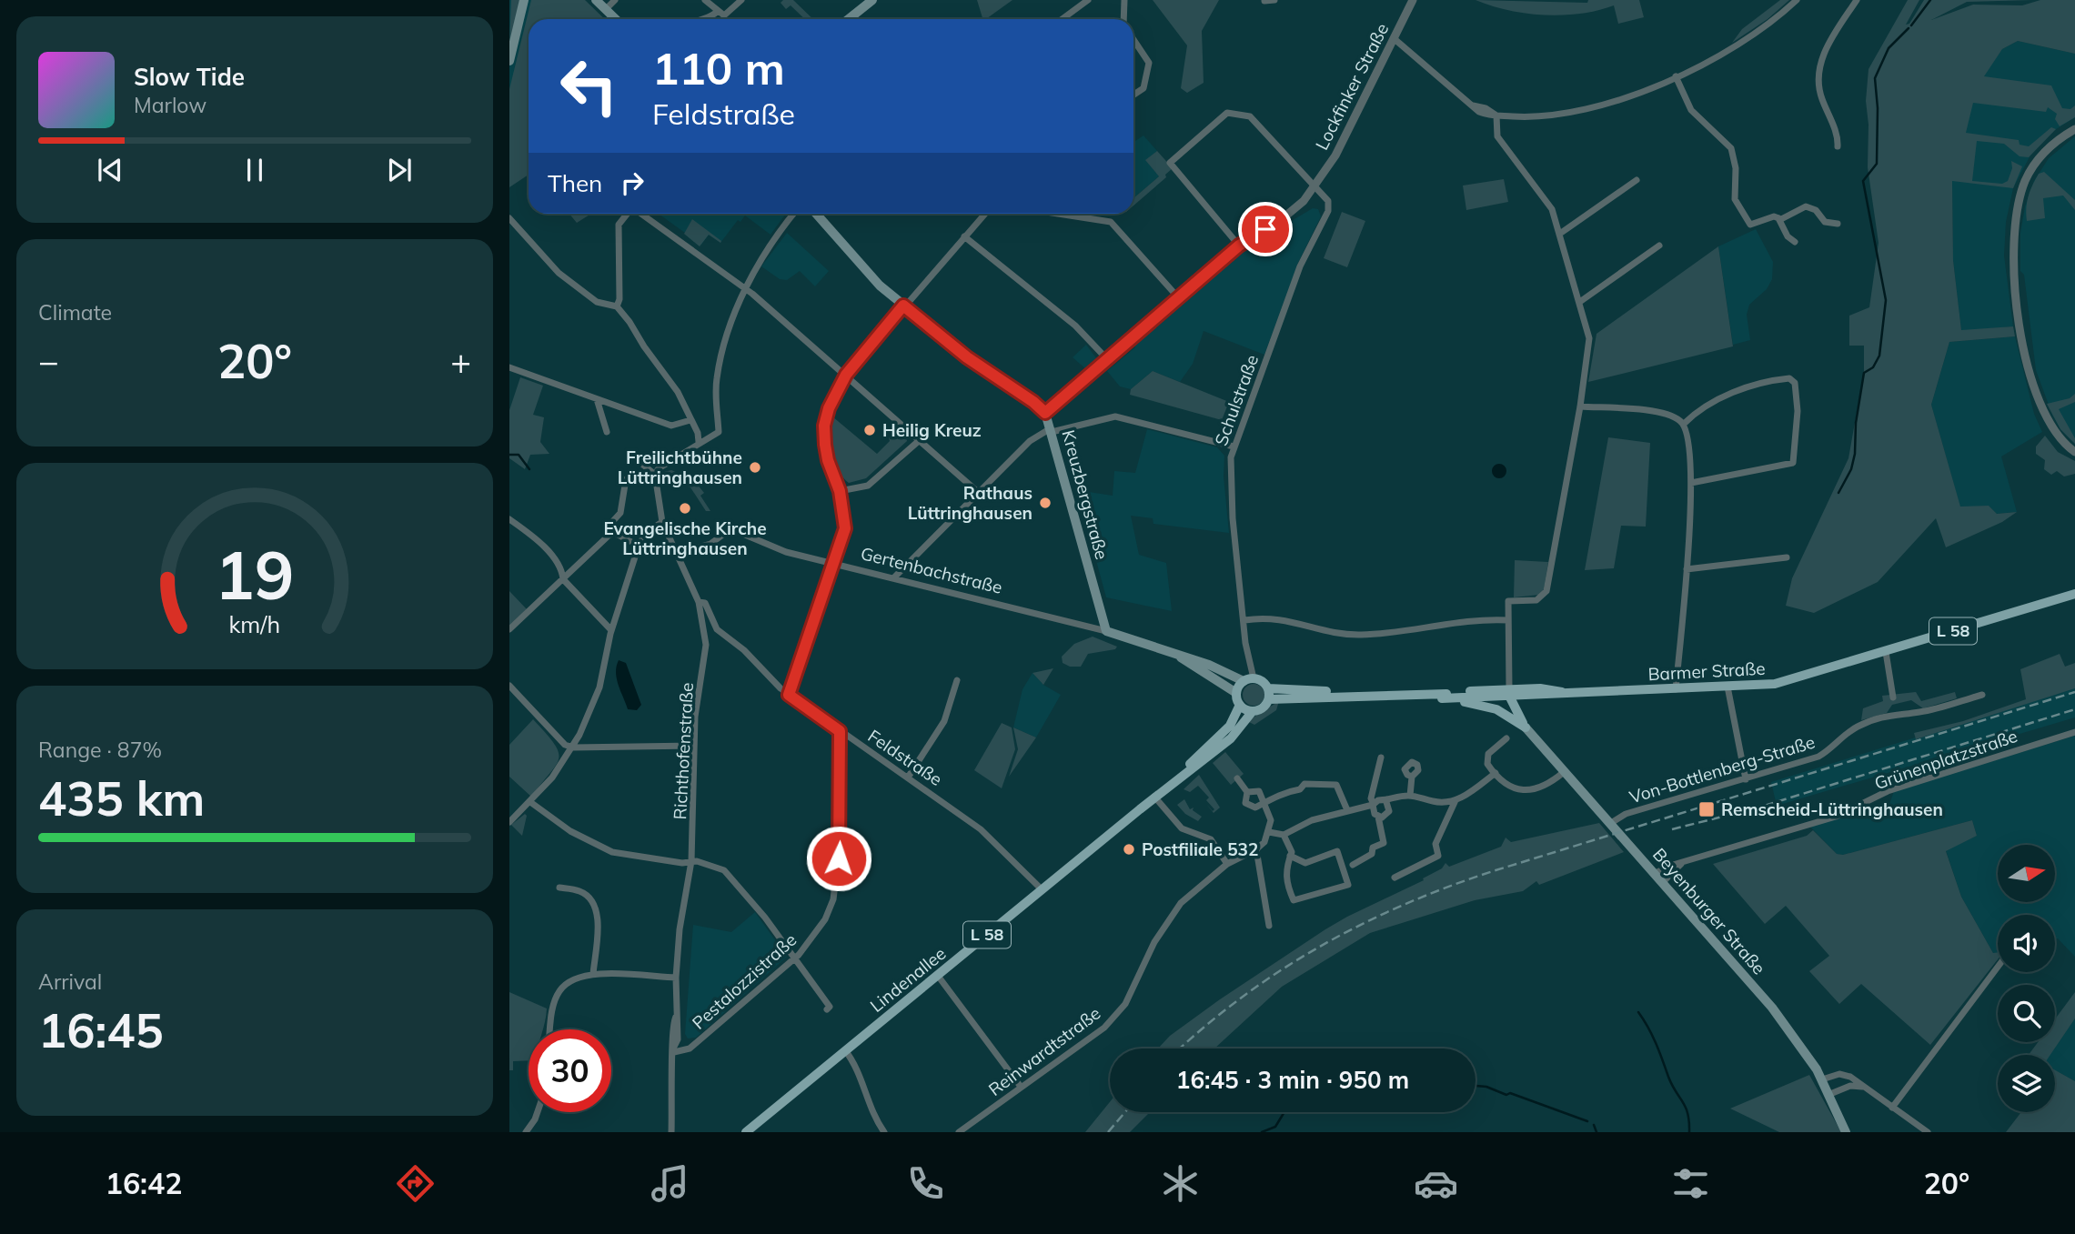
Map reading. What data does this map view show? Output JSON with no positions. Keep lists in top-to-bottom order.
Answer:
{
  "streets": {
    "main road": [
      "Kreuzbergstraße",
      "Gertenbachstraße",
      "L 58",
      "Barmer Straße",
      "Beyenburger Straße",
      "Lindenallee"
    ],
    "street": [
      "Lockfinker Straße",
      "Schulstraße",
      "Richthofenstraße",
      "Feldstraße",
      "Grünenplatzstraße",
      "Von-Bottlenberg-Straße",
      "Pestalozzistraße",
      "Reinwardtstraße"
    ]
  },
  "crossings": [
    ["Lockfinker Straße", "Schulstraße"],
    ["Lockfinker Straße", "Kreuzbergstraße"],
    ["Schulstraße", "Gertenbachstraße"],
    ["Schulstraße", "Barmer Straße"],
    ["Schulstraße", "Lindenallee"],
    ["Kreuzbergstraße", "Gertenbachstraße"],
    ["Gertenbachstraße", "Barmer Straße"],
    ["Gertenbachstraße", "Richthofenstraße"],
    ["Gertenbachstraße", "Lindenallee"],
    ["Barmer Straße", "Lindenallee"],
    ["Richthofenstraße", "Feldstraße"],
    ["Richthofenstraße", "Pestalozzistraße"],
    ["Feldstraße", "Lindenallee"],
    ["Feldstraße", "Pestalozzistraße"],
    ["Grünenplatzstraße", "Beyenburger Straße"],
    ["Von-Bottlenberg-Straße", "Beyenburger Straße"]
  ],
  "places": {
    "other": [
      "Heilig Kreuz",
      "Freilichtbühne Lüttringhausen",
      "Rathaus Lüttringhausen",
      "Evangelische Kirche Lüttringhausen",
      "Postfiliale 532"
    ],
    "transit": ["Remscheid-Lüttringhausen"]
  },
  "north": "right",
  "page": {
    "turn": ["110 m", "Feldstraße"],
    "song": ["Slow Tide", "Marlow"],
    "then": "Then",
    "tile": [
      "Climate",
      ["Range · 87%", "435 km"],
      ["Arrival", "16:45"]
    ],
    "heat": ["−", "20°", "+"],
    "limit": "30",
    "trip": "16:45 · 3 min · 950 m",
    "tabs": ["16:42", "20°"],
    "gauge": ["19", "km/h"]
  }
}
